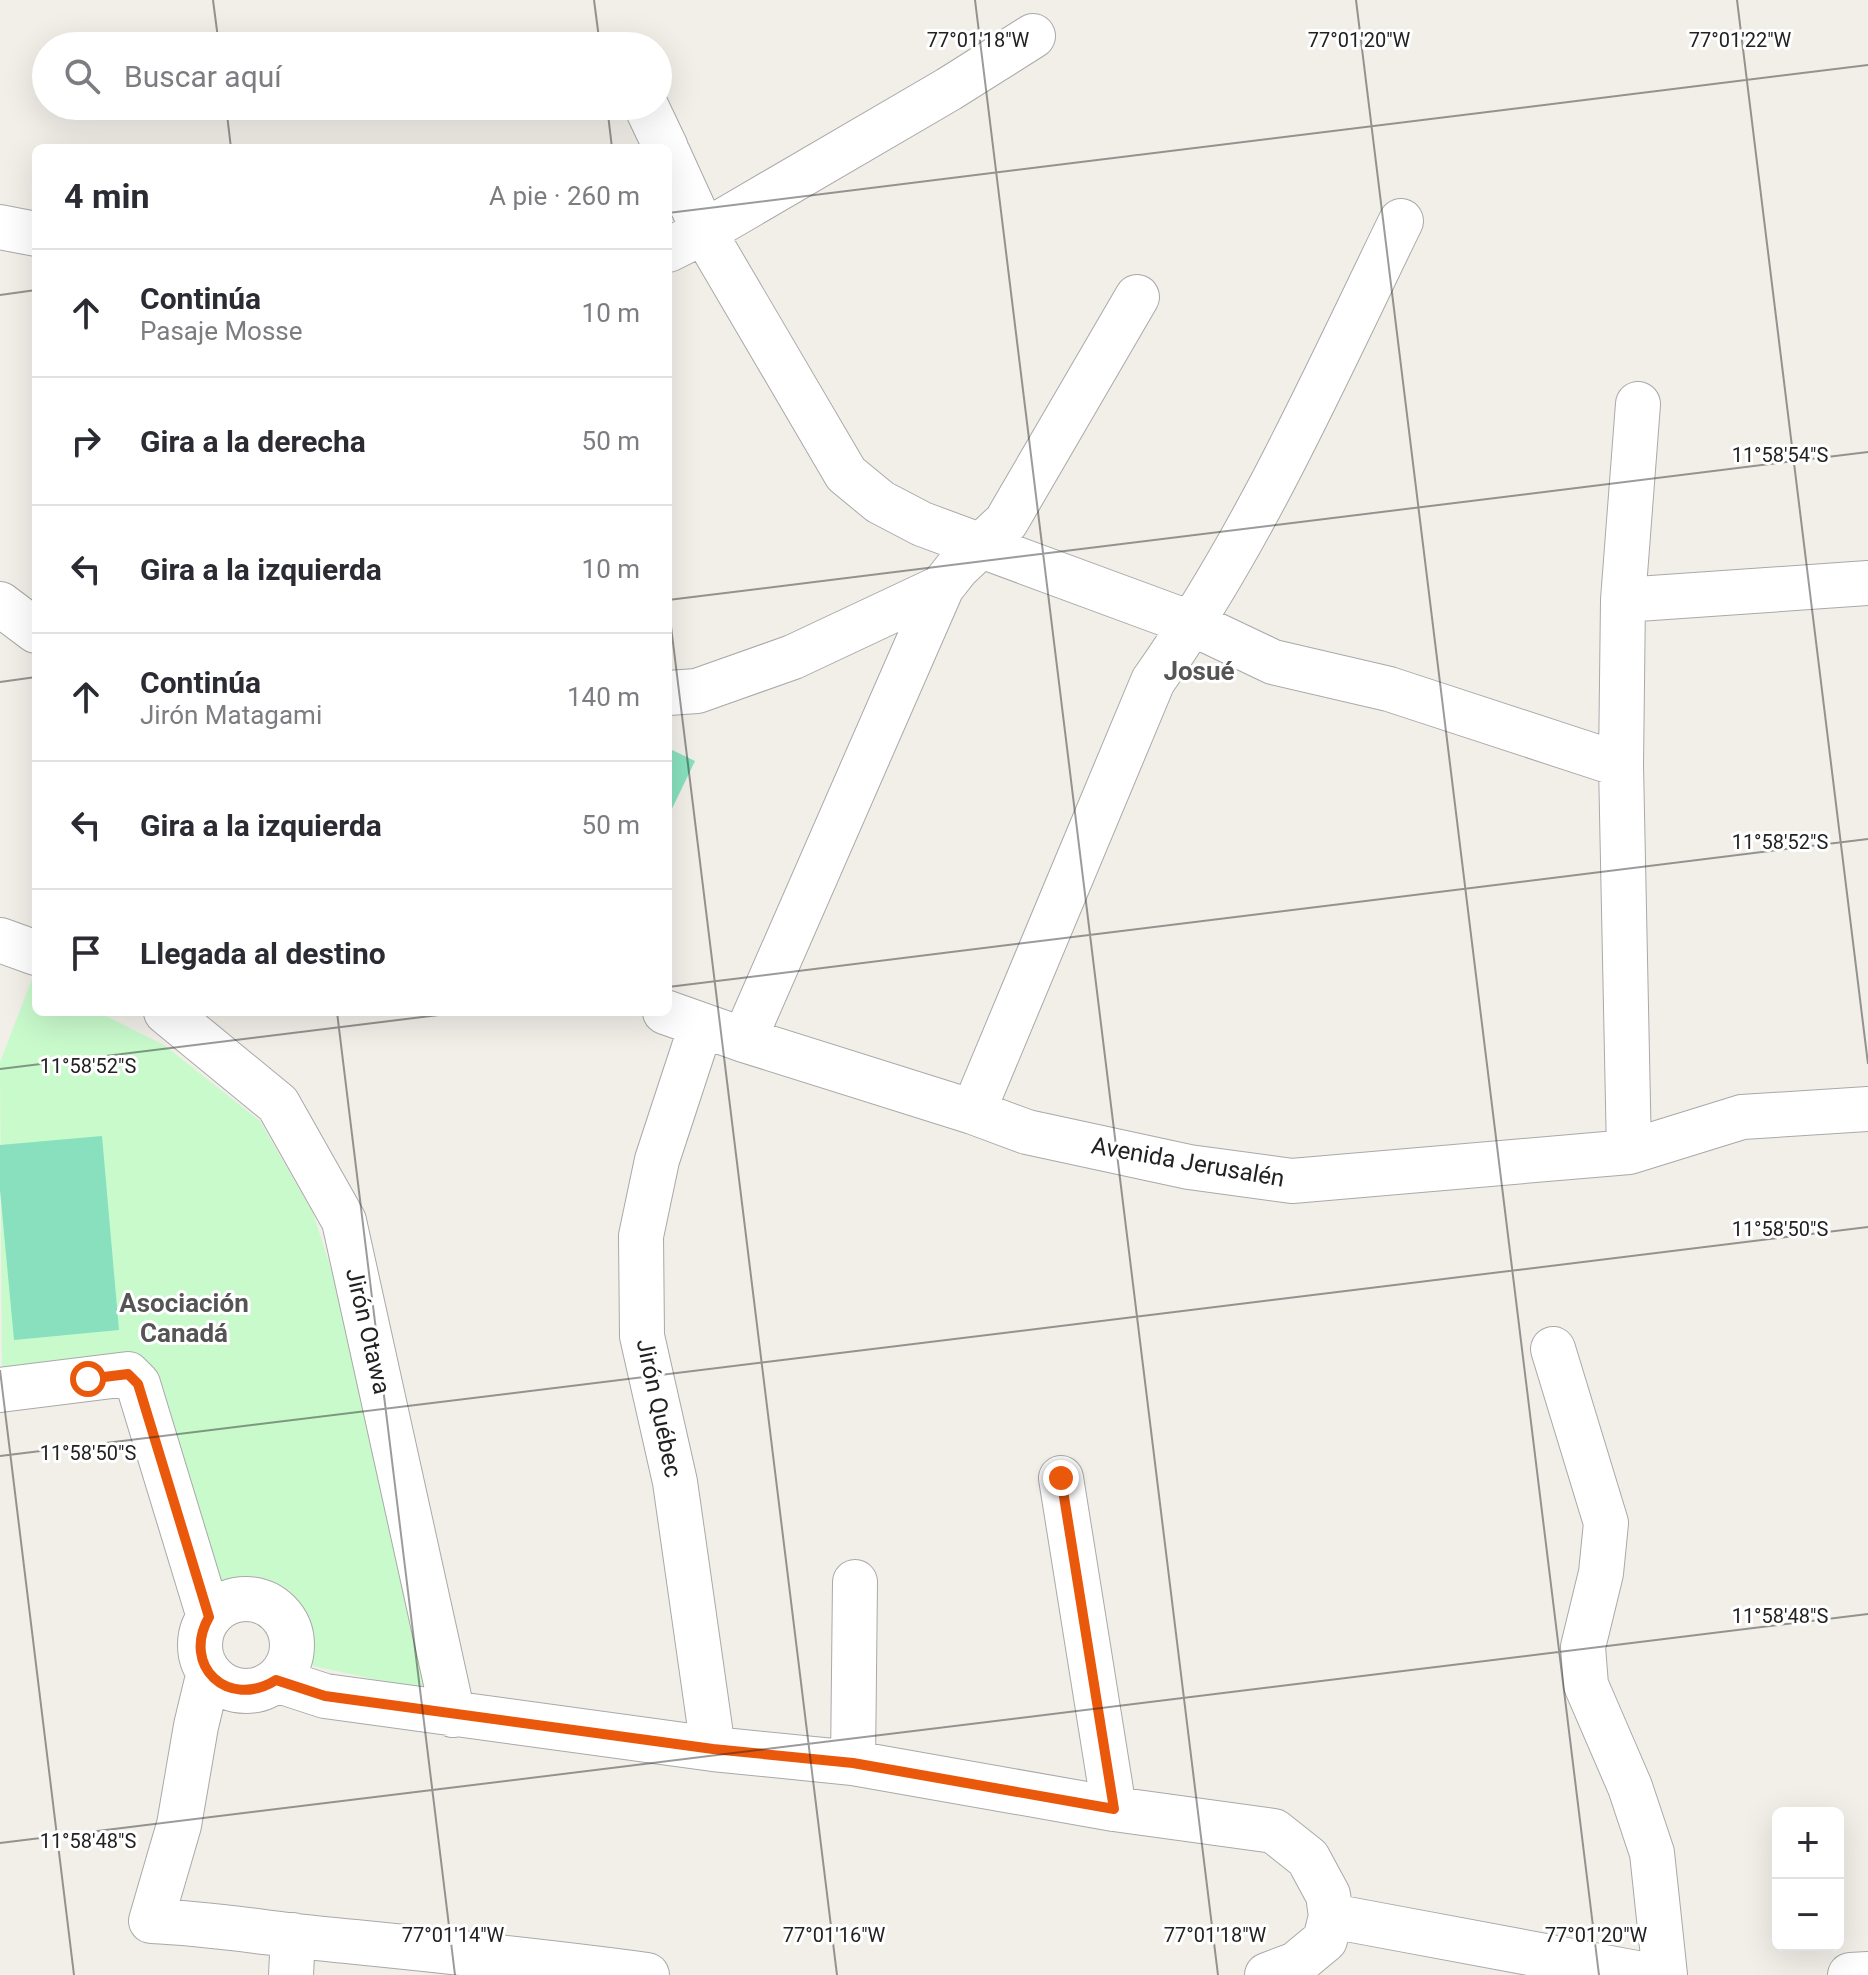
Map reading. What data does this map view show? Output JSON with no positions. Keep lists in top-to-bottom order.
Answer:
{
  "streets": {
    "street": ["Avenida Jerusalén", "Jirón Otawa", "Jirón Québec"]
  },
  "crossings": [
    ["Avenida Jerusalén", "Jirón Québec"]
  ],
  "districts": ["Josué", "Asociación Canadá"],
  "page": {
    "search": "Buscar aquí",
    "heading": ["4 min", "A pie · 260 m"],
    "list": [
      ["Continúa", "Pasaje Mosse", "10 m"],
      ["Gira a la derecha", "50 m"],
      ["Gira a la izquierda", "10 m"],
      ["Continúa", "Jirón Matagami", "140 m"],
      ["Gira a la izquierda", "50 m"],
      "Llegada al destino"
    ],
    "map_buttons": ["+", "−"]
  },
  "coordinates": [
    "77°01'18\"W",
    "77°01'20\"W",
    "77°01'22\"W",
    "11°58'54\"S",
    "11°58'52\"S",
    "11°58'50\"S",
    "11°58'48\"S",
    "77°01'14\"W",
    "77°01'16\"W"
  ]
}
